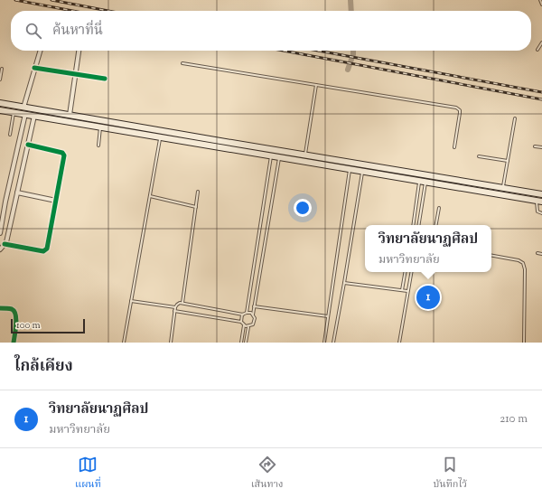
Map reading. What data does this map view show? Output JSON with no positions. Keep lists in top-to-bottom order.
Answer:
{
  "scale_bar": "100 m",
  "page": {
    "search": "ค้นหาที่นี่",
    "popup": ["วิทยาลัยนาฏศิลป", "มหาวิทยาลัย"],
    "pins": "1",
    "scale": "100 m",
    "heading": "ใกล้เคียง",
    "list": [
      {
        "mark": "1",
        "name": "วิทยาลัยนาฏศิลป",
        "note": "มหาวิทยาลัย",
        "value": "210 m"
      }
    ],
    "nav": ["แผนที่", "เส้นทาง", "บันทึกไว้"]
  }
}
